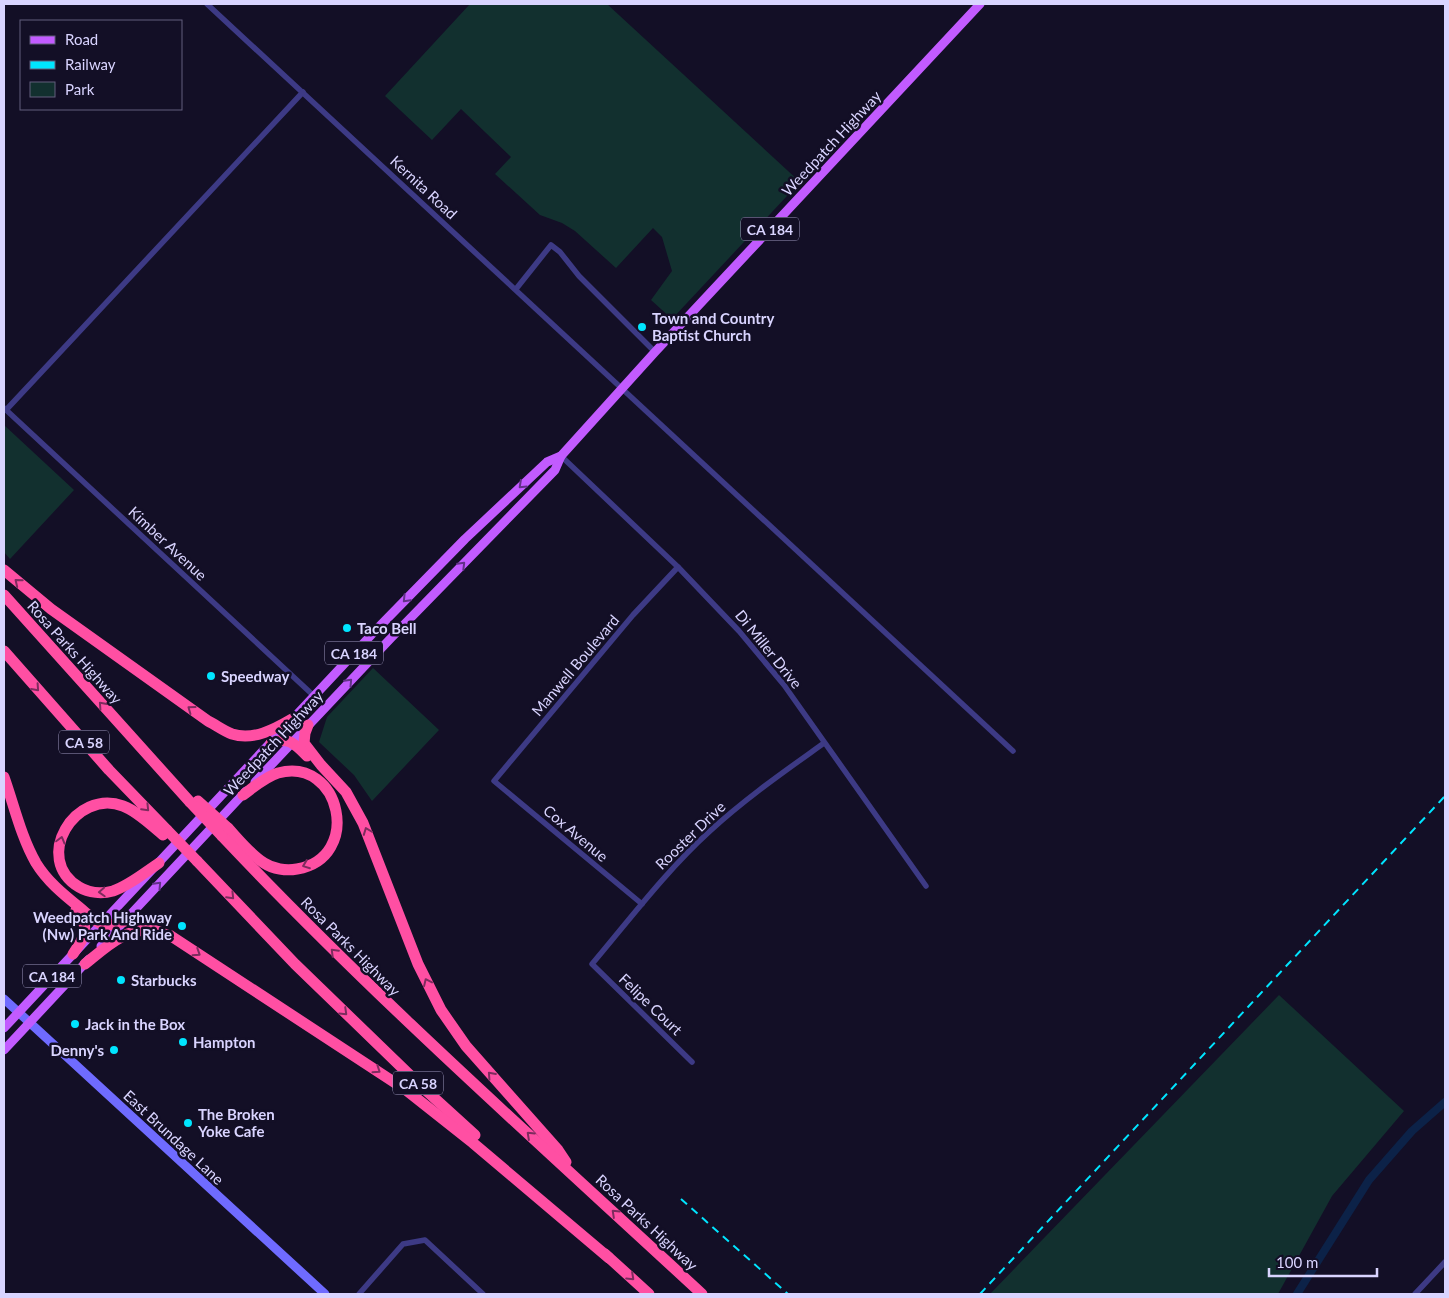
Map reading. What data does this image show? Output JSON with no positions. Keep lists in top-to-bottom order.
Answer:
{
  "streets": {
    "highway": ["Rosa Parks Highway", "CA 58"],
    "main road": ["Weedpatch Highway", "CA 184", "East Brundage Lane"],
    "street": [
      "Kernita Road",
      "Kimber Avenue",
      "Di Miller Drive",
      "Manwell Boulevard",
      "Cox Avenue",
      "Rooster Drive",
      "Felipe Court"
    ]
  },
  "crossings": [
    ["Weedpatch Highway", "Kernita Road"],
    ["Weedpatch Highway", "Kimber Avenue"],
    ["Weedpatch Highway", "Di Miller Drive"],
    ["Weedpatch Highway", "East Brundage Lane"],
    ["Di Miller Drive", "Manwell Boulevard"],
    ["Di Miller Drive", "Rooster Drive"],
    ["Manwell Boulevard", "Cox Avenue"],
    ["Cox Avenue", "Rooster Drive"],
    ["Rooster Drive", "Felipe Court"]
  ],
  "places": [
    "Town and Country Baptist Church",
    "Taco Bell",
    "Speedway",
    "Weedpatch Highway (Nw) Park And Ride",
    "Starbucks",
    "Jack in the Box",
    "Hampton",
    "Denny's",
    "The Broken Yoke Cafe"
  ],
  "legend": ["Road", "Railway", "Park"],
  "scale_bar": "100 m"
}
